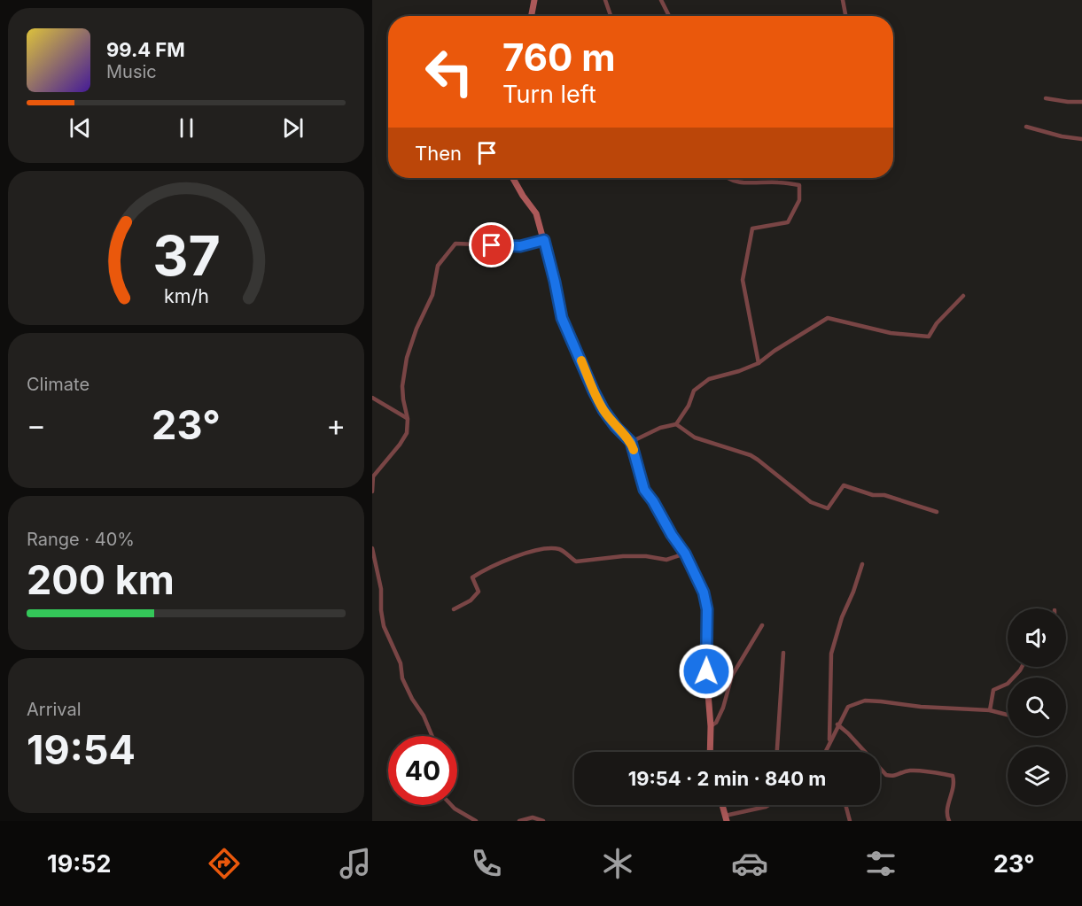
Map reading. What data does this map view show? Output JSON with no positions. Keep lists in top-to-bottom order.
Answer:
{
  "page": {
    "turn": ["760 m", "Turn left"],
    "song": ["99.4 FM", "Music"],
    "then": "Then",
    "tile": [
      "Climate",
      ["Range · 40%", "200 km"],
      ["Arrival", "19:54"]
    ],
    "heat": ["−", "23°", "+"],
    "limit": "40",
    "trip": "19:54 · 2 min · 840 m",
    "tabs": ["19:52", "23°"],
    "gauge": ["37", "km/h"]
  }
}
